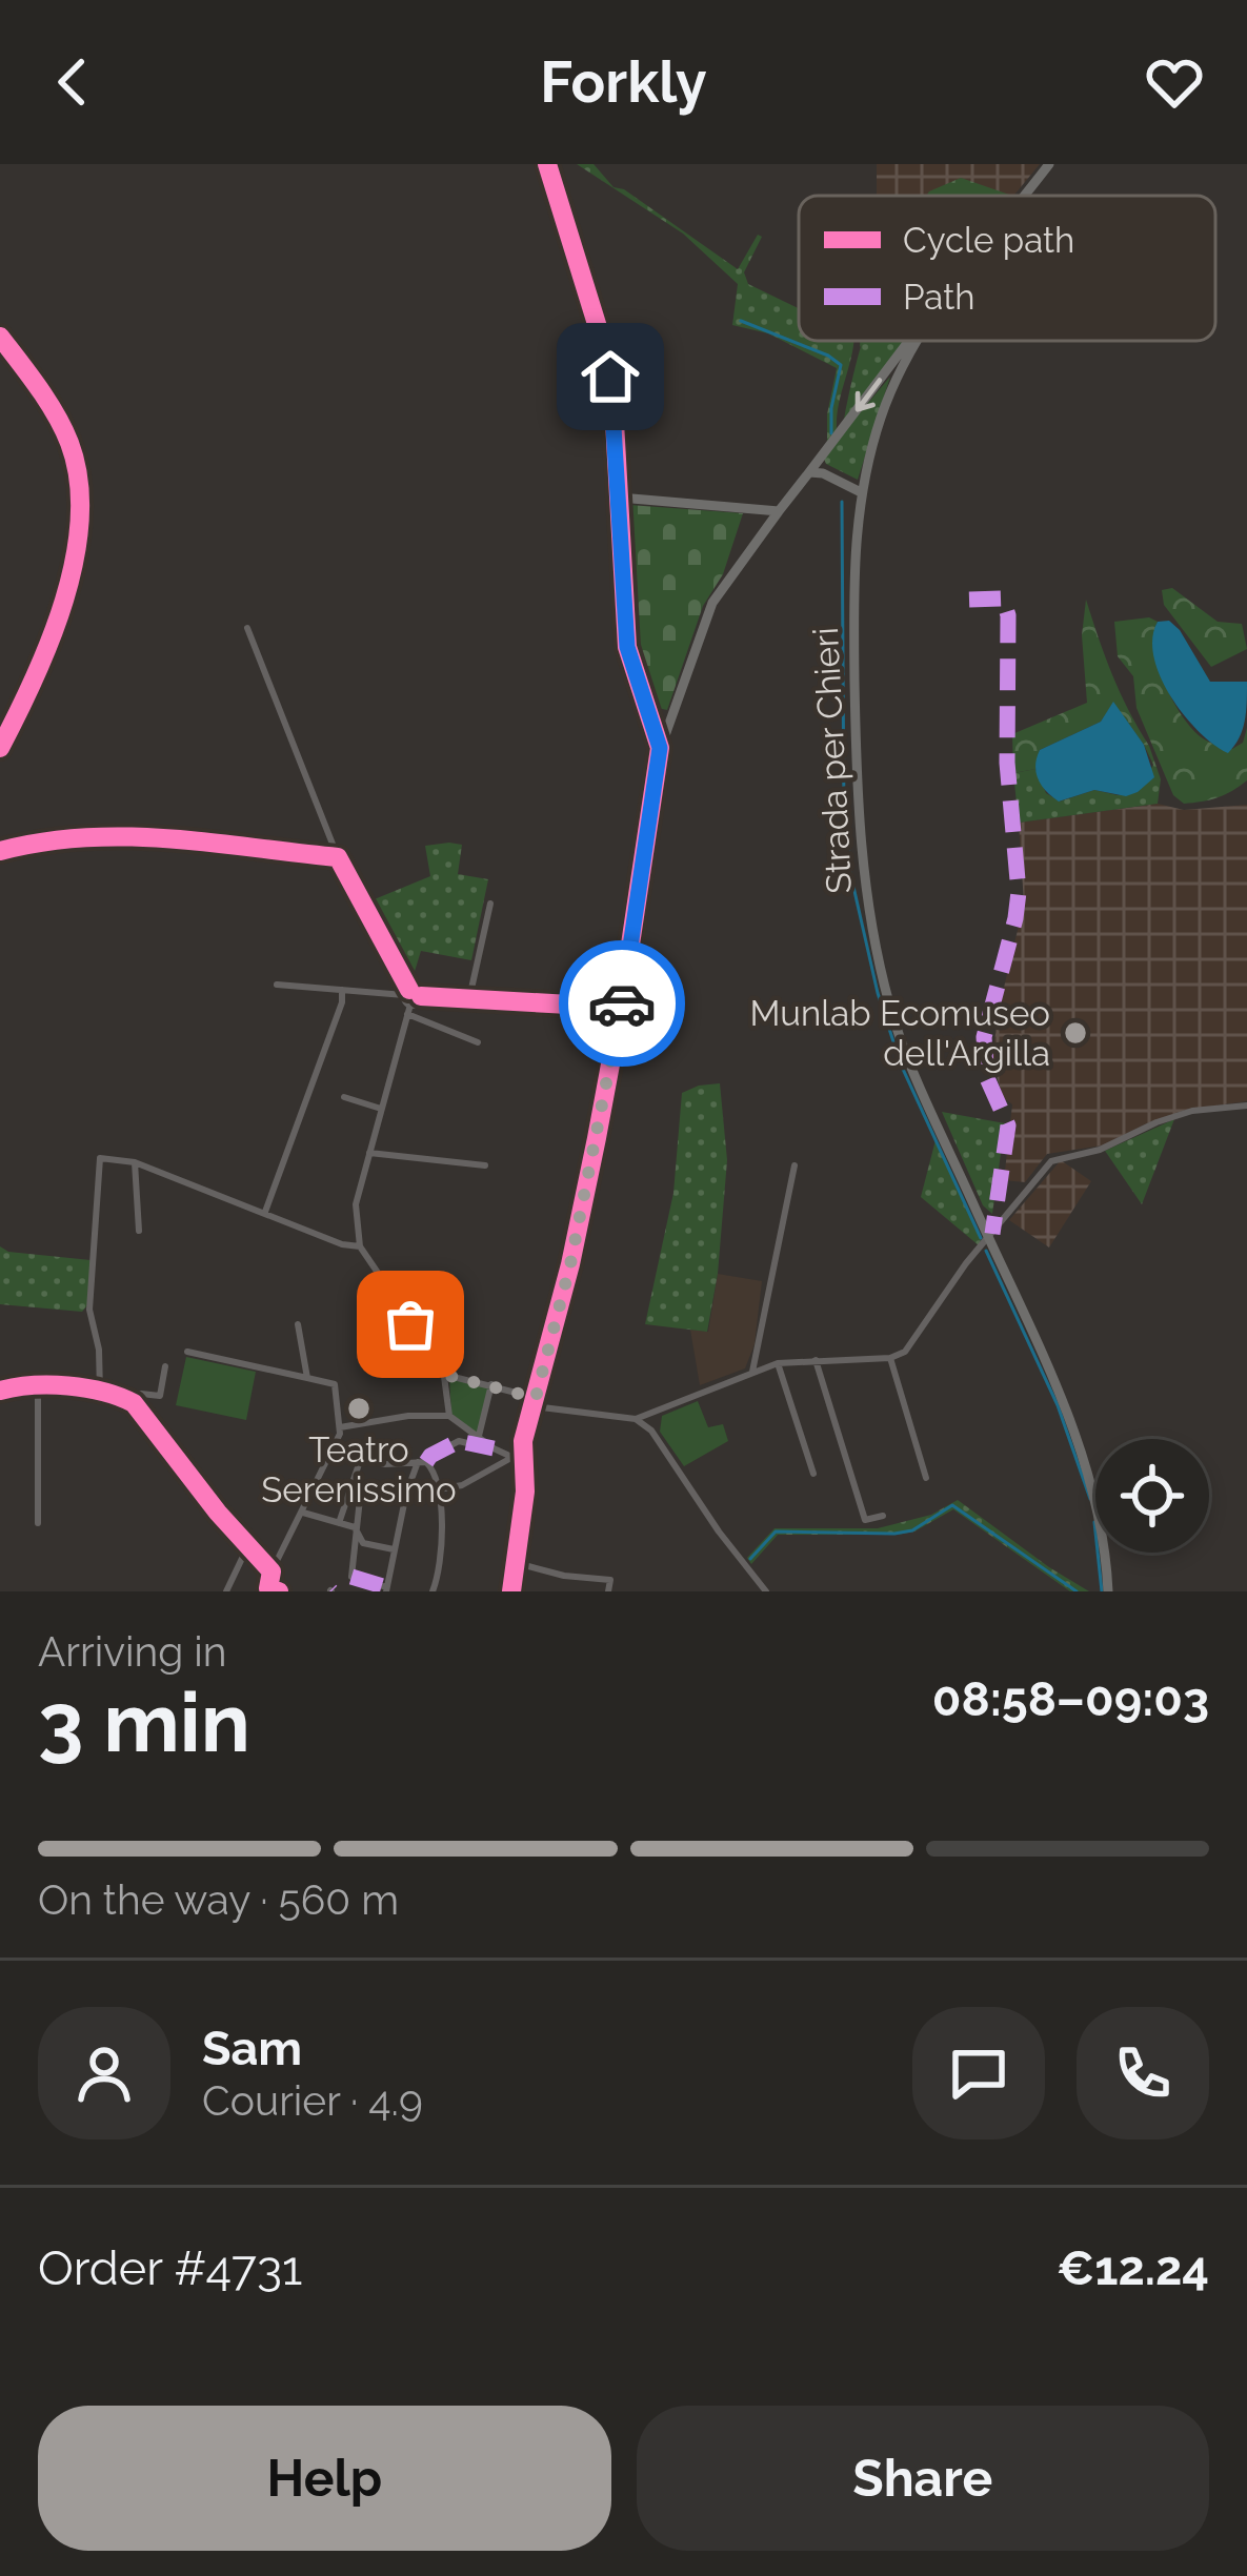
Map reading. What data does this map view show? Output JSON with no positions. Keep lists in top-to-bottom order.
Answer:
{
  "streets": {
    "street": ["Strada per Chieri"]
  },
  "places": ["Munlab Ecomuseo dell'Argilla", "Teatro Serenissimo"],
  "legend": ["Cycle path", "Path"],
  "page": {
    "header": "Forkly",
    "heading": ["3 min", "Arriving in", "08:58–09:03"],
    "panel": [
      "Sam",
      "Courier · 4.9",
      "Order #4731",
      "€12.24"
    ],
    "bar": "On the way · 560 m",
    "buttons": ["Help", "Share"]
  }
}
